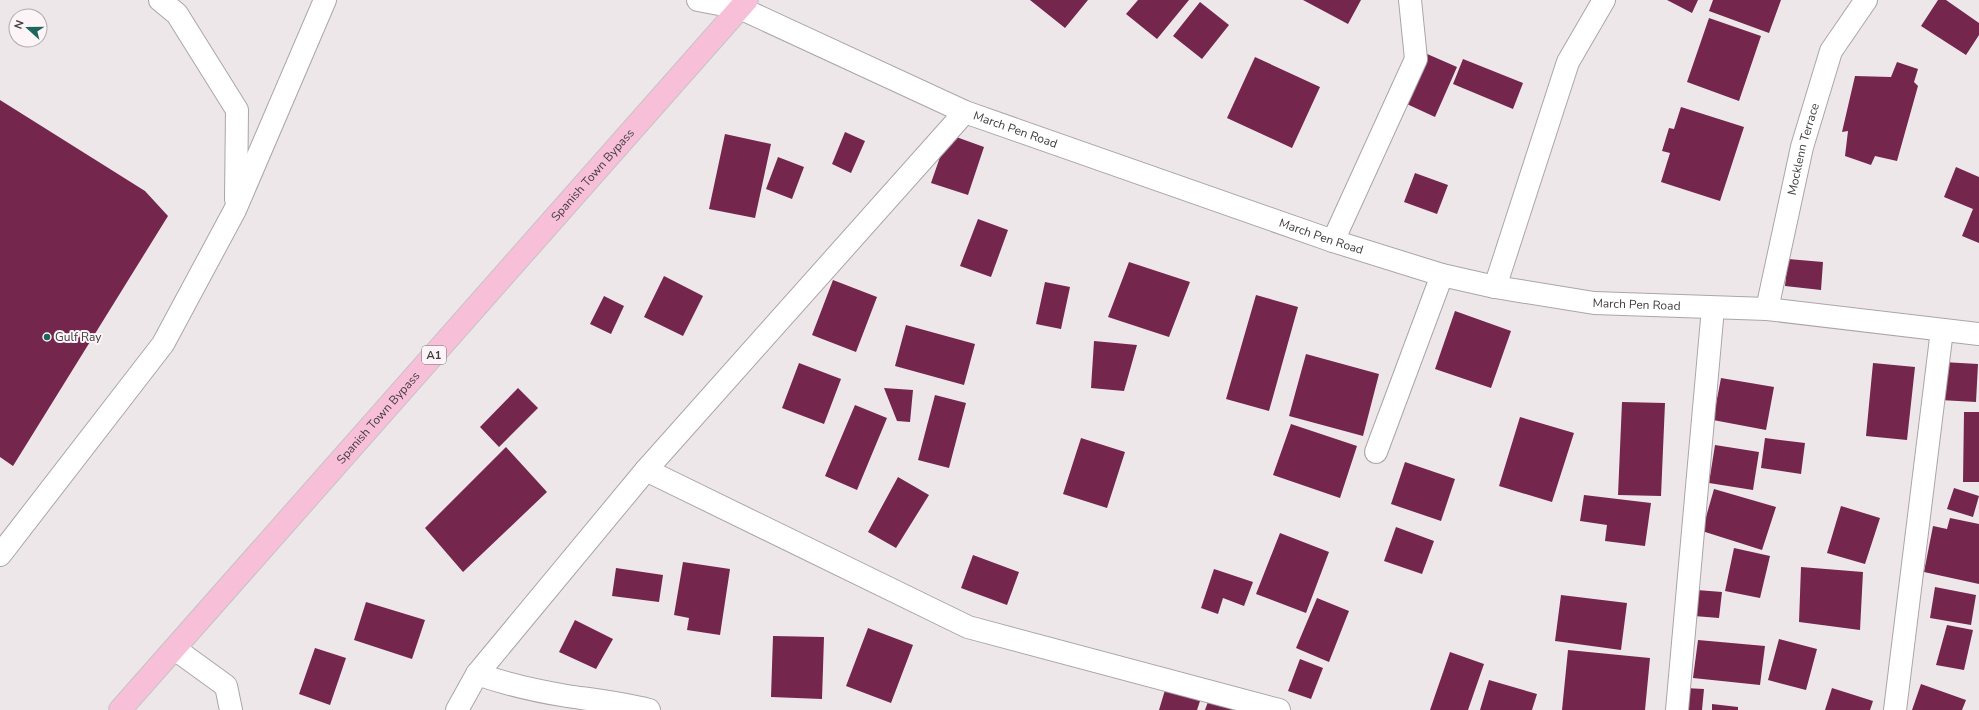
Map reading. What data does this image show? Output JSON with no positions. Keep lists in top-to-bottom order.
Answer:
{
  "streets": {
    "main road": ["Spanish Town Bypass", "A1"],
    "street": ["March Pen Road", "Mocklenn Terrace"]
  },
  "crossings": [
    ["March Pen Road", "Mocklenn Terrace"],
    ["March Pen Road", "Spanish Town Bypass"]
  ],
  "places": ["Gulf Ray"],
  "north": "left"
}
